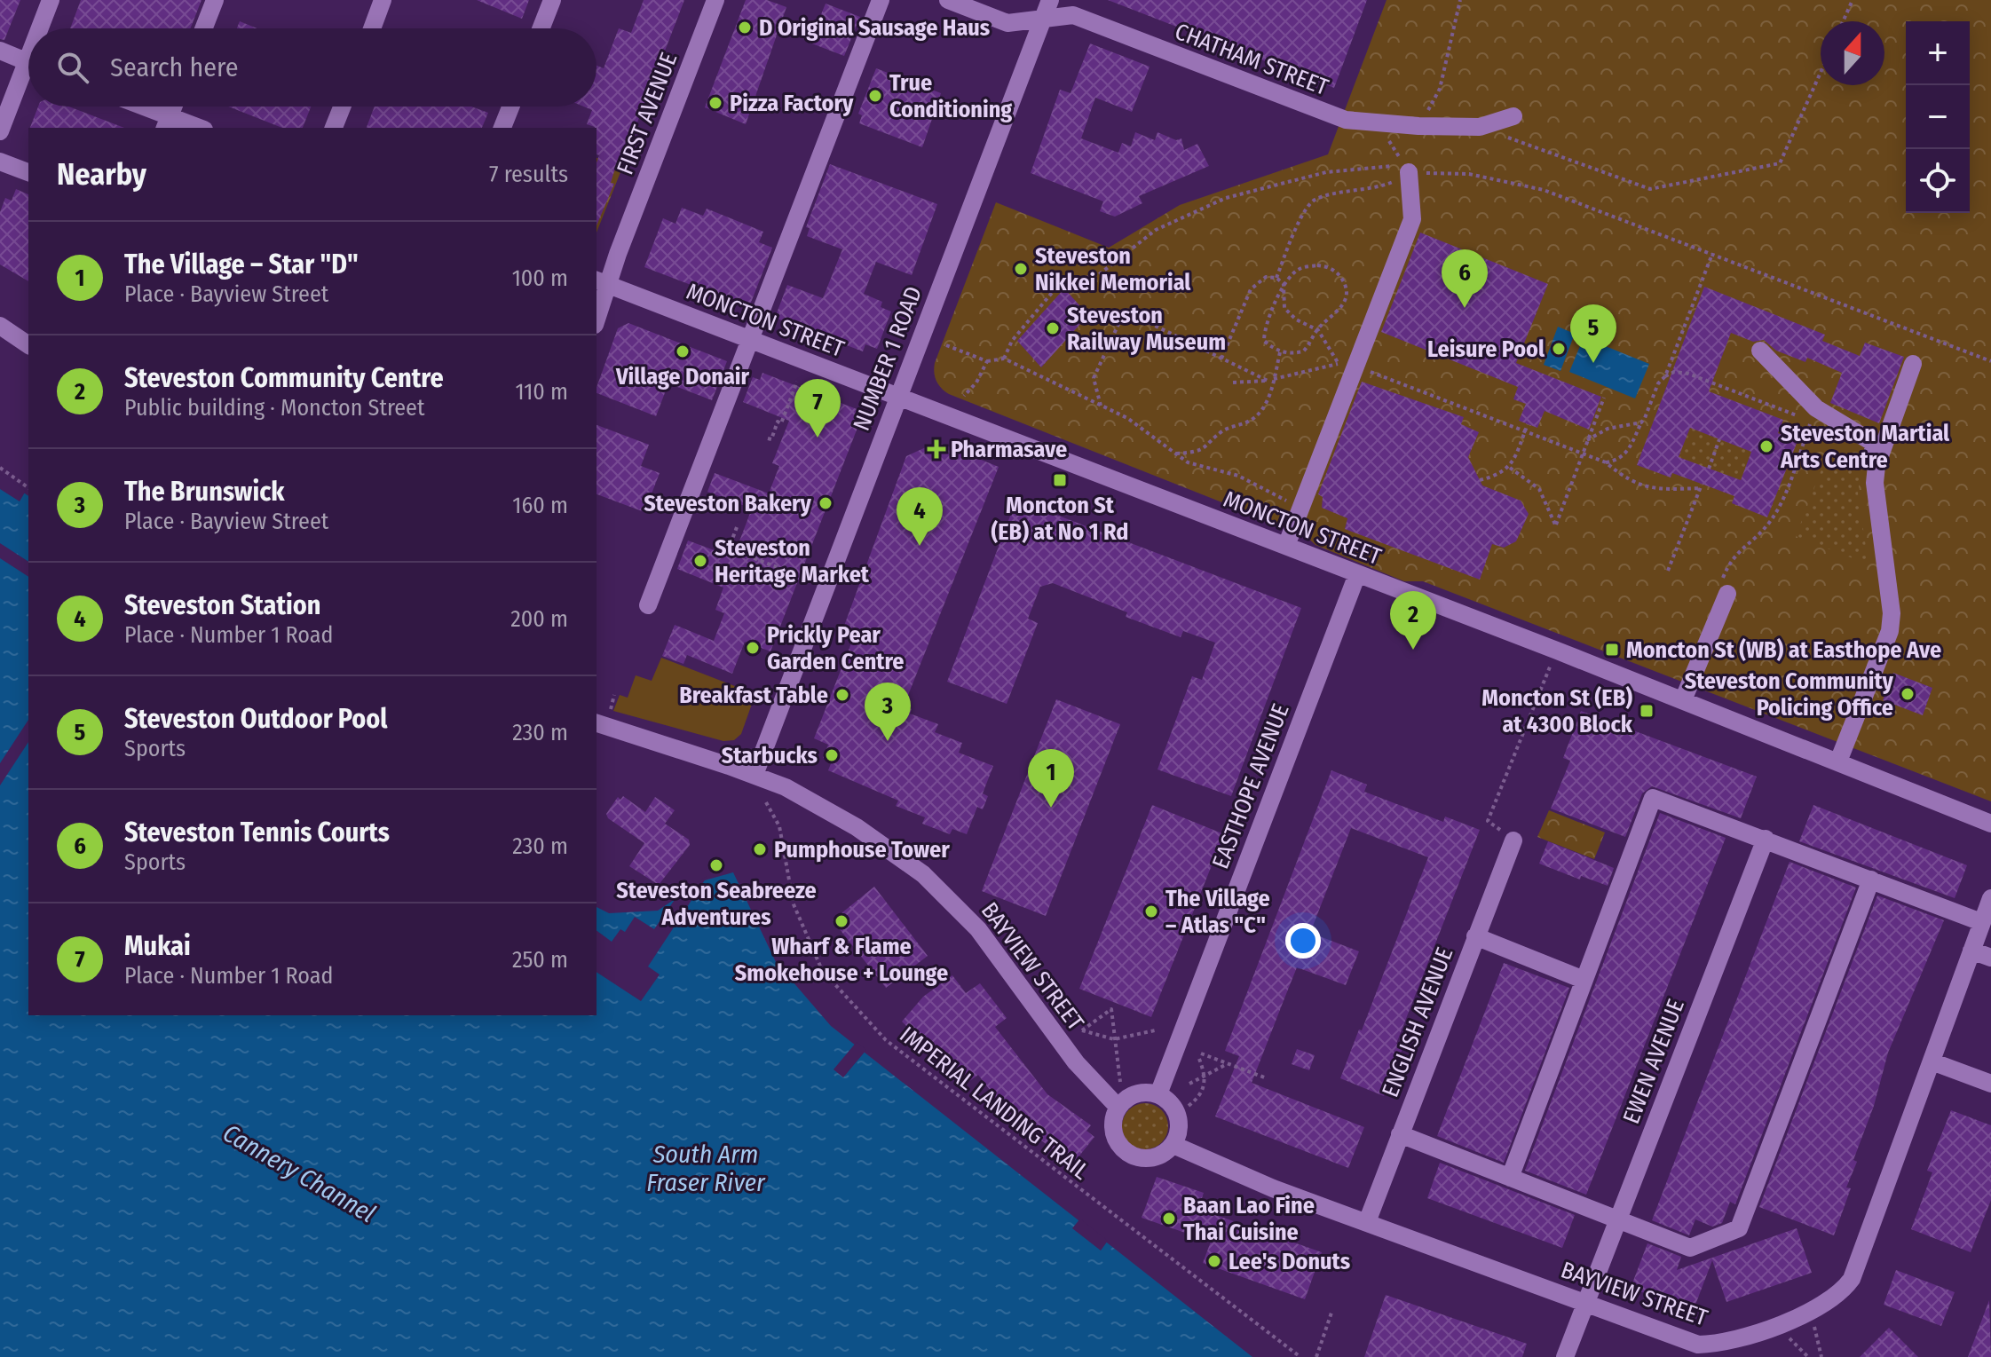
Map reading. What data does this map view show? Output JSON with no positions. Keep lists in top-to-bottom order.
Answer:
{
  "streets": {
    "street": [
      "CHATHAM STREET",
      "FIRST AVENUE",
      "MONCTON STREET",
      "NUMBER 1 ROAD",
      "EASTHOPE AVENUE",
      "BAYVIEW STREET",
      "ENGLISH AVENUE",
      "EWEN AVENUE"
    ],
    "path": ["IMPERIAL LANDING TRAIL"]
  },
  "crossings": [
    ["CHATHAM STREET", "NUMBER 1 ROAD"],
    ["FIRST AVENUE", "MONCTON STREET"],
    ["MONCTON STREET", "NUMBER 1 ROAD"],
    ["MONCTON STREET", "EASTHOPE AVENUE"],
    ["NUMBER 1 ROAD", "BAYVIEW STREET"],
    ["EASTHOPE AVENUE", "BAYVIEW STREET"],
    ["BAYVIEW STREET", "ENGLISH AVENUE"],
    ["BAYVIEW STREET", "EWEN AVENUE"]
  ],
  "water": ["South Arm Fraser River", "Cannery Channel"],
  "places": {
    "other": [
      "D Original Sausage Haus",
      "True Conditioning",
      "Pizza Factory",
      "Steveston Nikkei Memorial",
      "Steveston Railway Museum",
      "Leisure Pool",
      "Village Donair",
      "Steveston Martial Arts Centre",
      "Steveston Bakery",
      "Steveston Heritage Market",
      "Prickly Pear Garden Centre",
      "Steveston Community Policing Office",
      "Breakfast Table",
      "Starbucks",
      "Pumphouse Tower",
      "Steveston Seabreeze Adventures",
      "The Village – Atlas \"C\"",
      "Wharf & Flame Smokehouse + Lounge",
      "Baan Lao Fine Thai Cuisine",
      "Lee's Donuts"
    ],
    "health": ["Pharmasave"],
    "transit": ["Moncton St (EB) at No 1 Rd", "Moncton St (WB) at Easthope Ave", "Moncton St (EB) at 4300 Block"]
  },
  "north": "top",
  "page": {
    "map_buttons": ["+", "−"],
    "search": "Search here",
    "heading": ["Nearby", "7 results"],
    "list": [
      {
        "mark": "1",
        "name": "The Village – Star \"D\"",
        "note": "Place · Bayview Street",
        "value": "100 m"
      },
      {
        "mark": "2",
        "name": "Steveston Community Centre",
        "note": "Public building · Moncton Street",
        "value": "110 m"
      },
      {
        "mark": "3",
        "name": "The Brunswick",
        "note": "Place · Bayview Street",
        "value": "160 m"
      },
      {
        "mark": "4",
        "name": "Steveston Station",
        "note": "Place · Number 1 Road",
        "value": "200 m"
      },
      {
        "mark": "5",
        "name": "Steveston Outdoor Pool",
        "note": "Sports",
        "value": "230 m"
      },
      {
        "mark": "6",
        "name": "Steveston Tennis Courts",
        "note": "Sports",
        "value": "230 m"
      },
      {
        "mark": "7",
        "name": "Mukai",
        "note": "Place · Number 1 Road",
        "value": "250 m"
      }
    ],
    "pins": [
      "6",
      "5",
      "7",
      "4",
      "2",
      "3",
      "1"
    ]
  }
}
